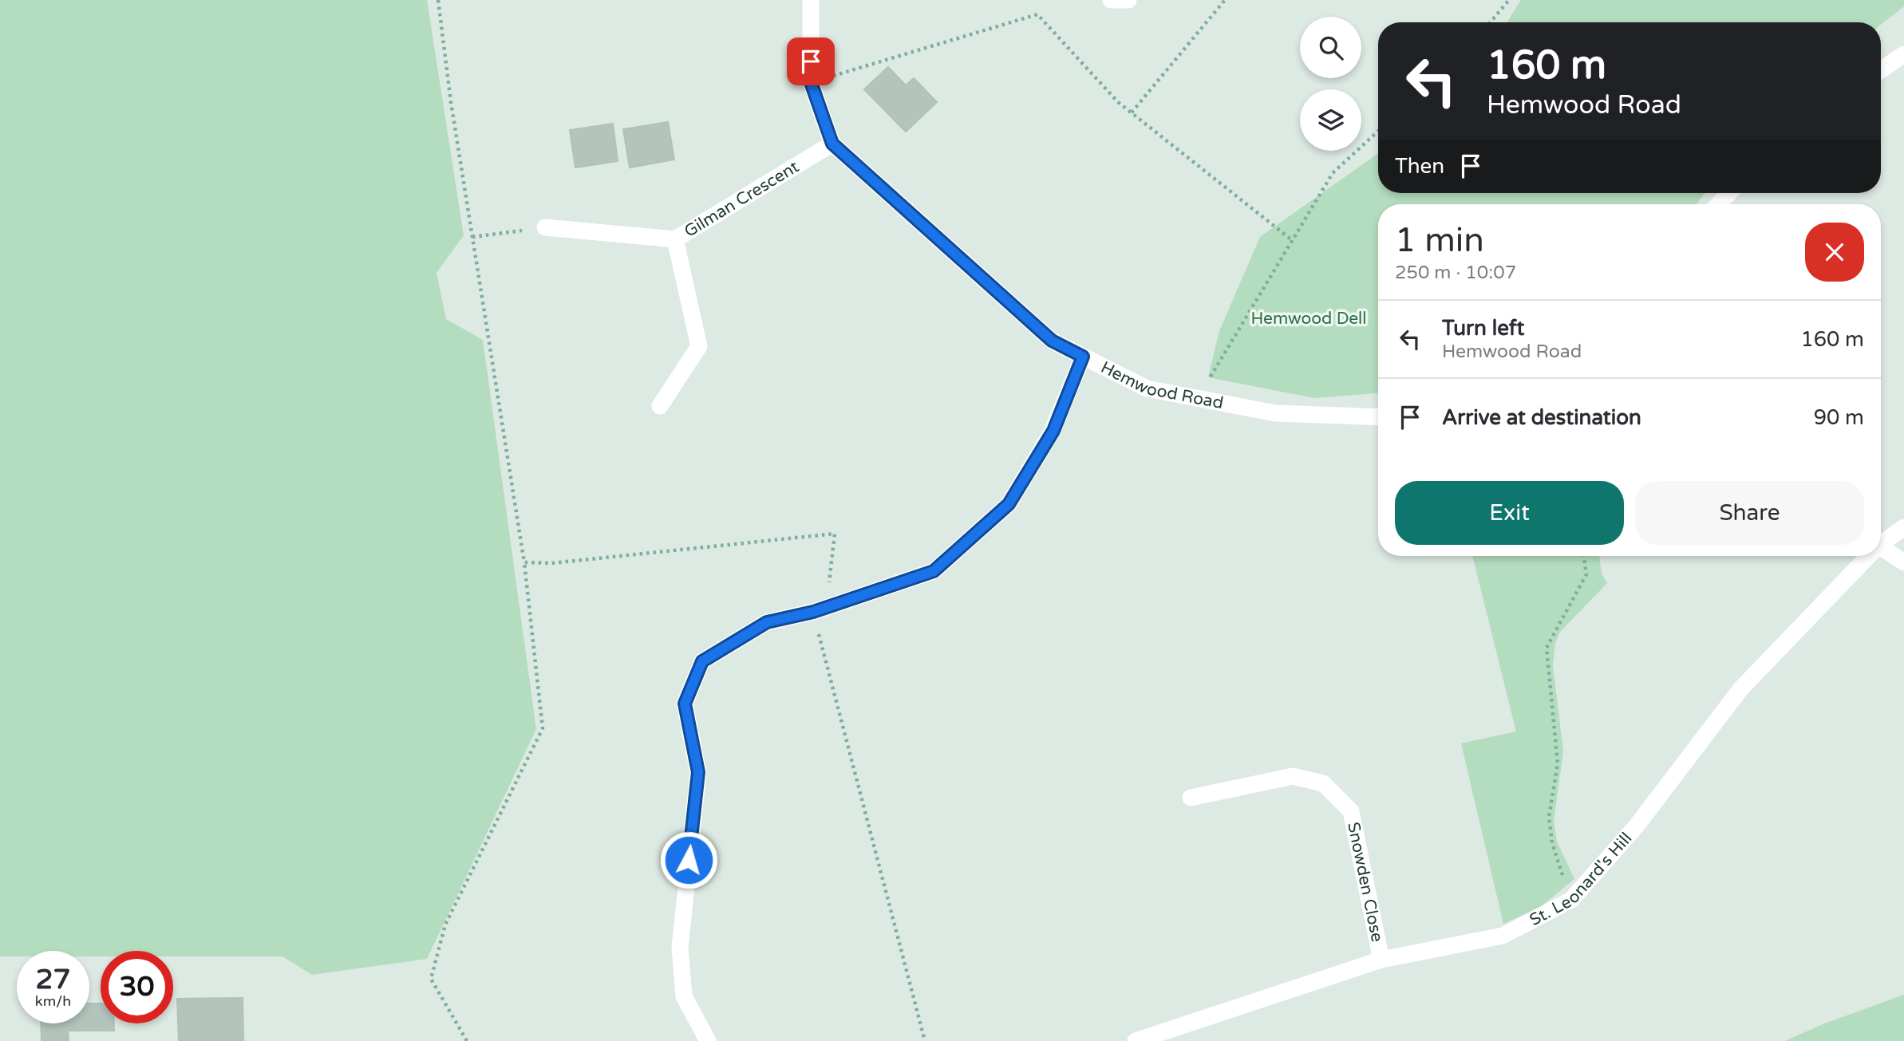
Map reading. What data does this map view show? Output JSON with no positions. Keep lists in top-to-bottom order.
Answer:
{
  "streets": {
    "street": [
      "Gilman Crescent",
      "Hemwood Road",
      "St. Leonard's Hill",
      "Snowden Close"
    ]
  },
  "crossings": [
    ["Gilman Crescent", "Hemwood Road"],
    ["St. Leonard's Hill", "Snowden Close"]
  ],
  "parks": ["Hemwood Dell"],
  "page": {
    "turn": ["160 m", "Hemwood Road"],
    "then": "Then",
    "heading": ["1 min", "250 m · 10:07"],
    "list": [
      {
        "name": "Turn left",
        "note": "Hemwood Road",
        "value": "160 m"
      },
      {
        "name": "Arrive at destination",
        "value": "90 m"
      }
    ],
    "buttons": ["Exit", "Share"],
    "speed": "27 km/h",
    "limit": "30"
  }
}
